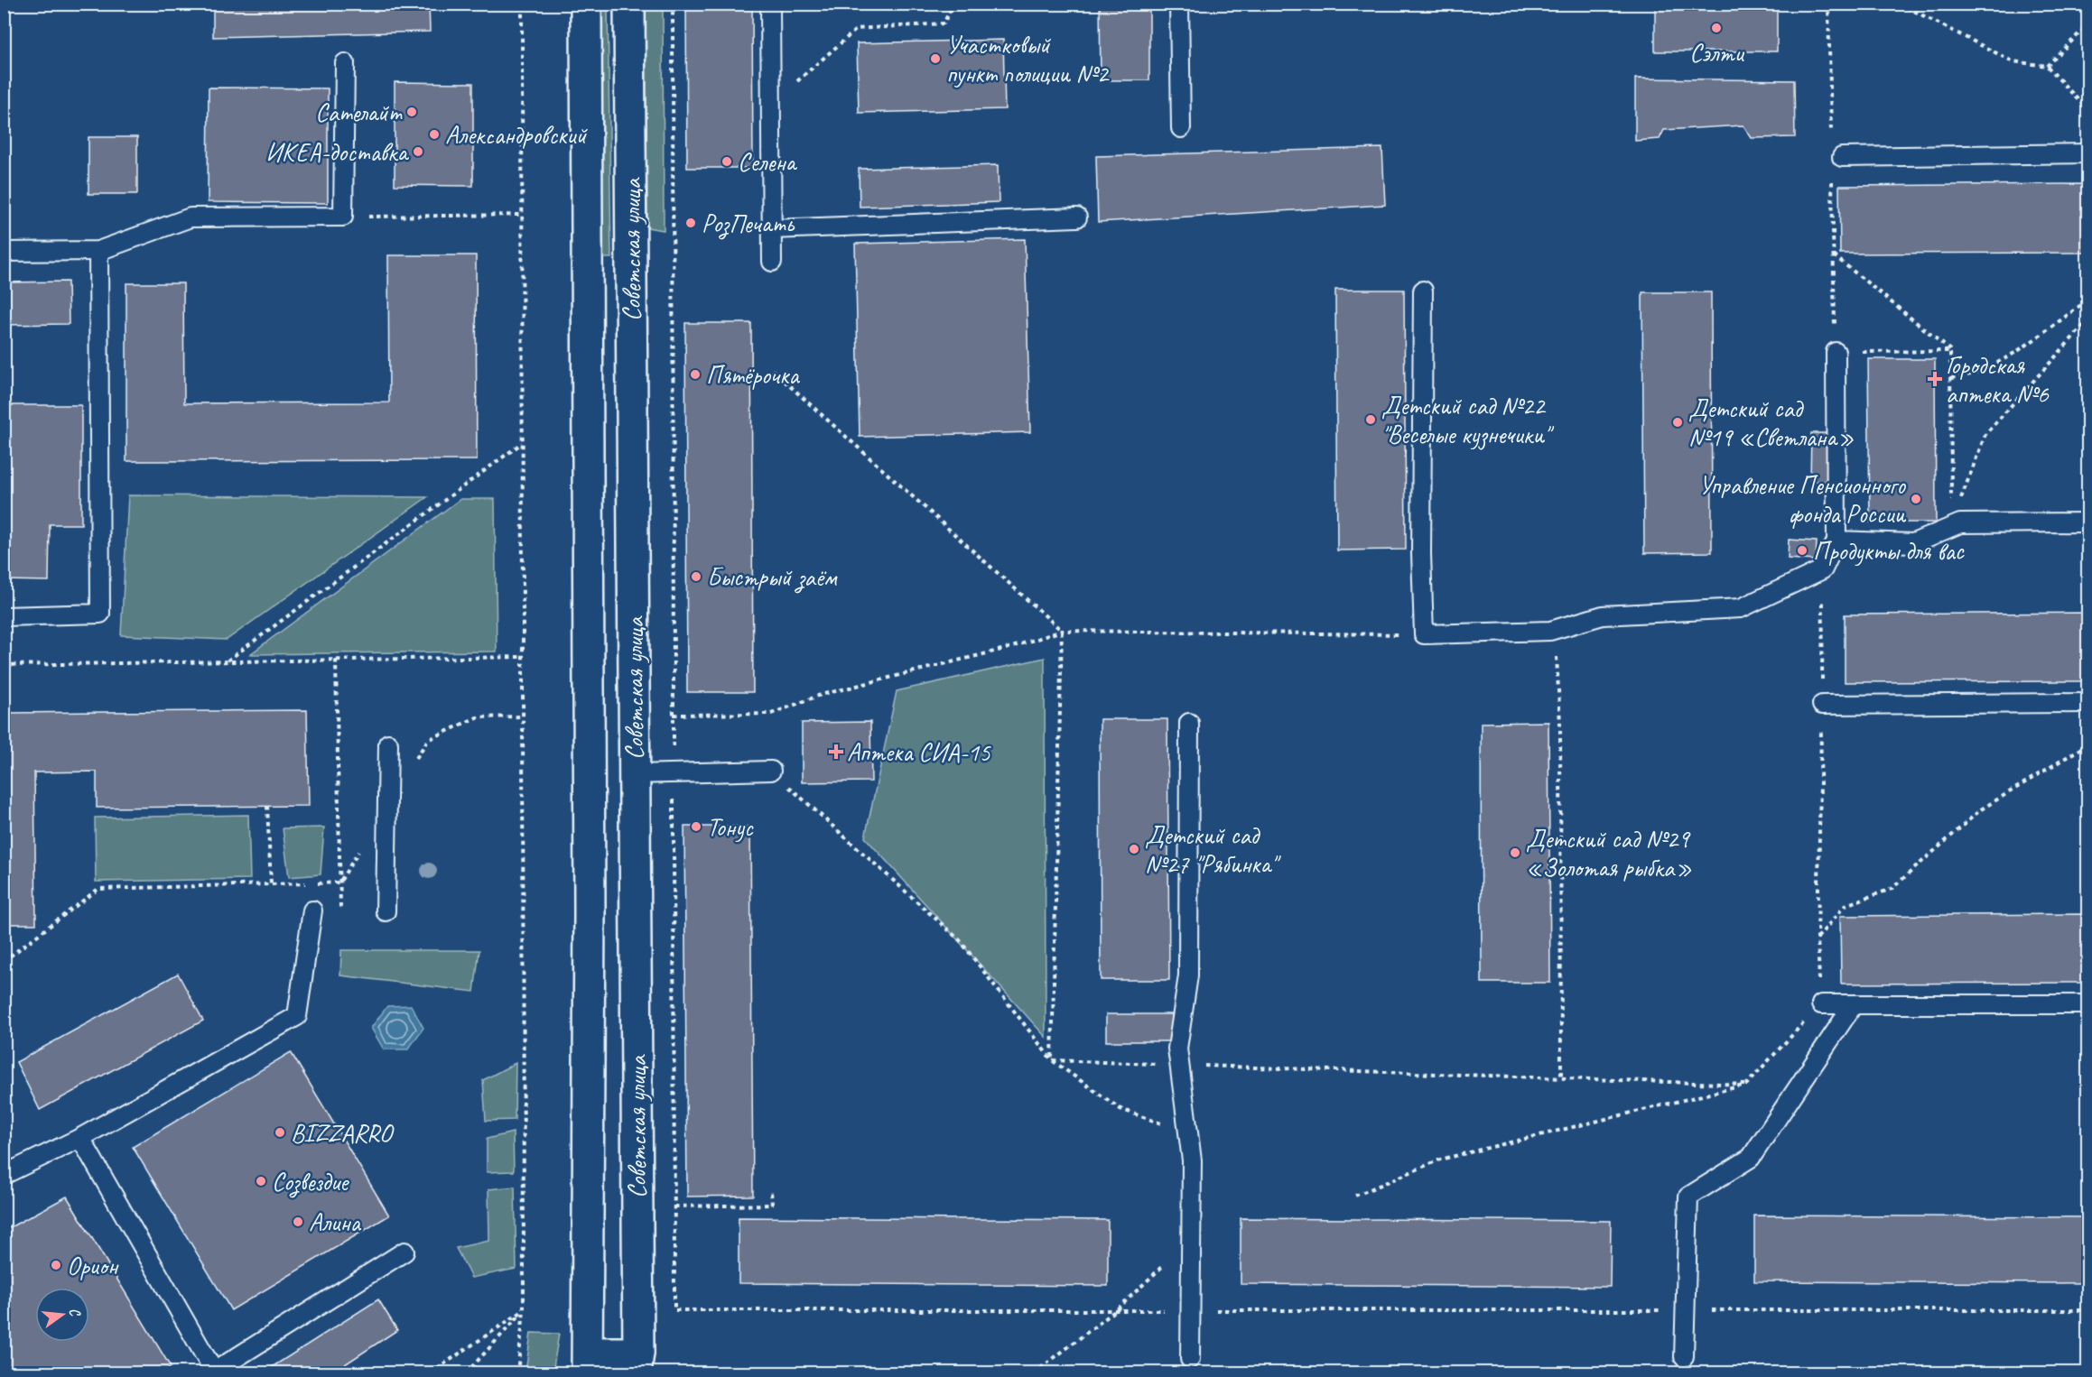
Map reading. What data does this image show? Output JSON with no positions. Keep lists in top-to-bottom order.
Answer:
{
  "streets": {
    "main road": ["Советская улица"]
  },
  "places": {
    "other": [
      "Сэлти",
      "Участковый пункт полиции №2",
      "Сателайт",
      "Александровский",
      "ИКЕА-доставка",
      "Селена",
      "РозПечать",
      "Пятёрочка",
      "Детский сад №22 \"Веселые кузнечики\"",
      "Детский сад №19 «Светлана»",
      "Управление Пенсионного фонда России",
      "Продукты для вас",
      "Быстрый заём",
      "Тонус",
      "Детский сад №27 \"Рябинка\"",
      "Детский сад №29 «Золотая рыбка»",
      "BIZZARRO",
      "Созвездие",
      "Алина",
      "Орион"
    ],
    "health": ["Городская аптека №6", "Аптека СИА-15"]
  },
  "north": "right"
}
